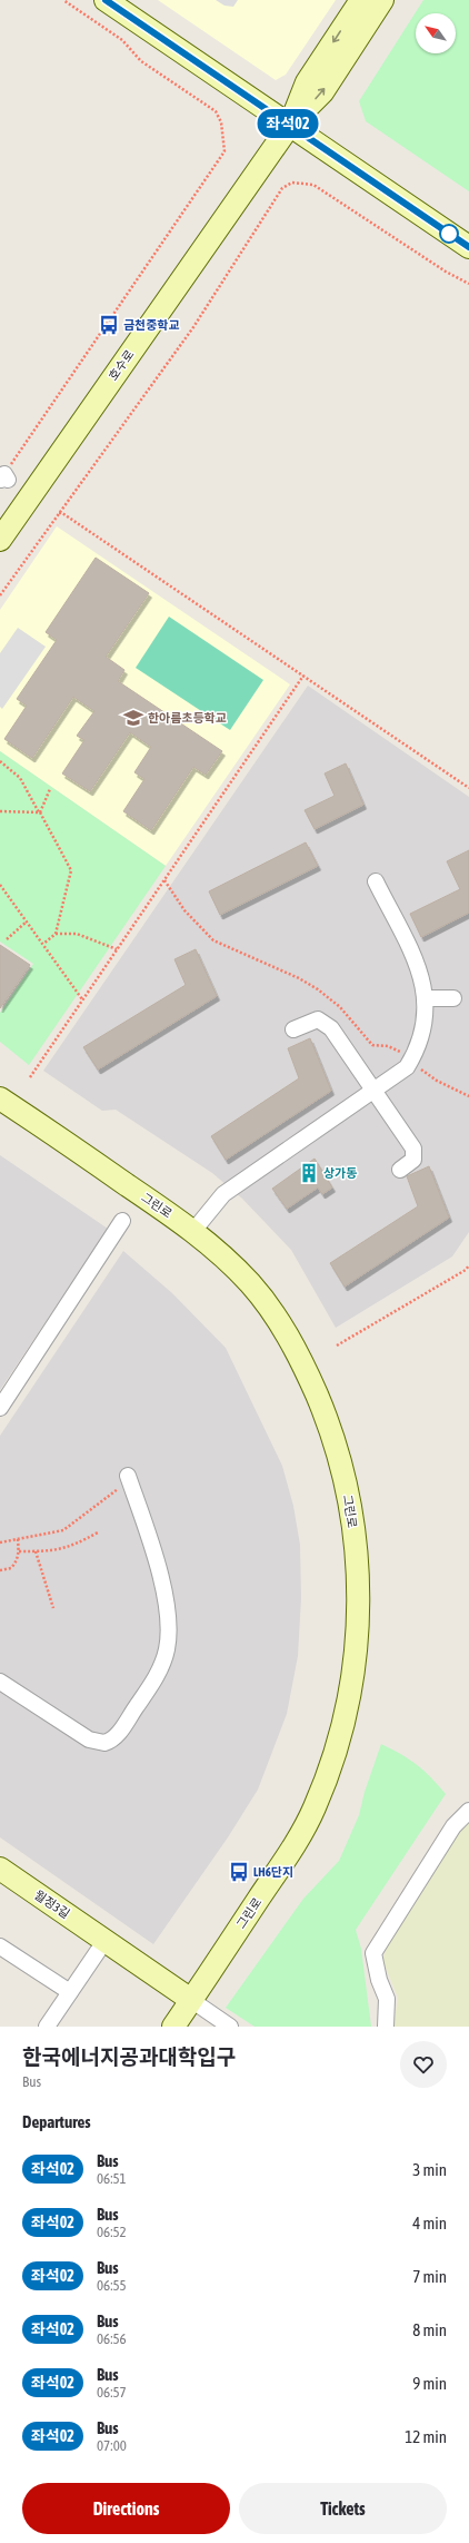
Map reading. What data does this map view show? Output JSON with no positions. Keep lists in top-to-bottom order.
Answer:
{
  "streets": {
    "street": ["호수로", "그린로", "월정3길"]
  },
  "crossings": [
    ["그린로", "월정3길"]
  ],
  "places": {
    "bus stop": ["금천중학교", "LH6단지"],
    "school or university": ["한아름초등학교"],
    "building": ["상가동"]
  },
  "lines": ["bus line 좌석02"],
  "north": "top left",
  "page": {
    "on_map": "좌석02",
    "heading": [
      ["한국에너지공과대학입구", "Bus"],
      "Departures"
    ],
    "list": [
      {
        "mark": "좌석02",
        "name": "Bus",
        "note": "06:51",
        "value": "3 min"
      },
      {
        "mark": "좌석02",
        "name": "Bus",
        "note": "06:52",
        "value": "4 min"
      },
      {
        "mark": "좌석02",
        "name": "Bus",
        "note": "06:55",
        "value": "7 min"
      },
      {
        "mark": "좌석02",
        "name": "Bus",
        "note": "06:56",
        "value": "8 min"
      },
      {
        "mark": "좌석02",
        "name": "Bus",
        "note": "06:57",
        "value": "9 min"
      },
      {
        "mark": "좌석02",
        "name": "Bus",
        "note": "07:00",
        "value": "12 min"
      }
    ],
    "buttons": ["Directions", "Tickets"]
  }
}
